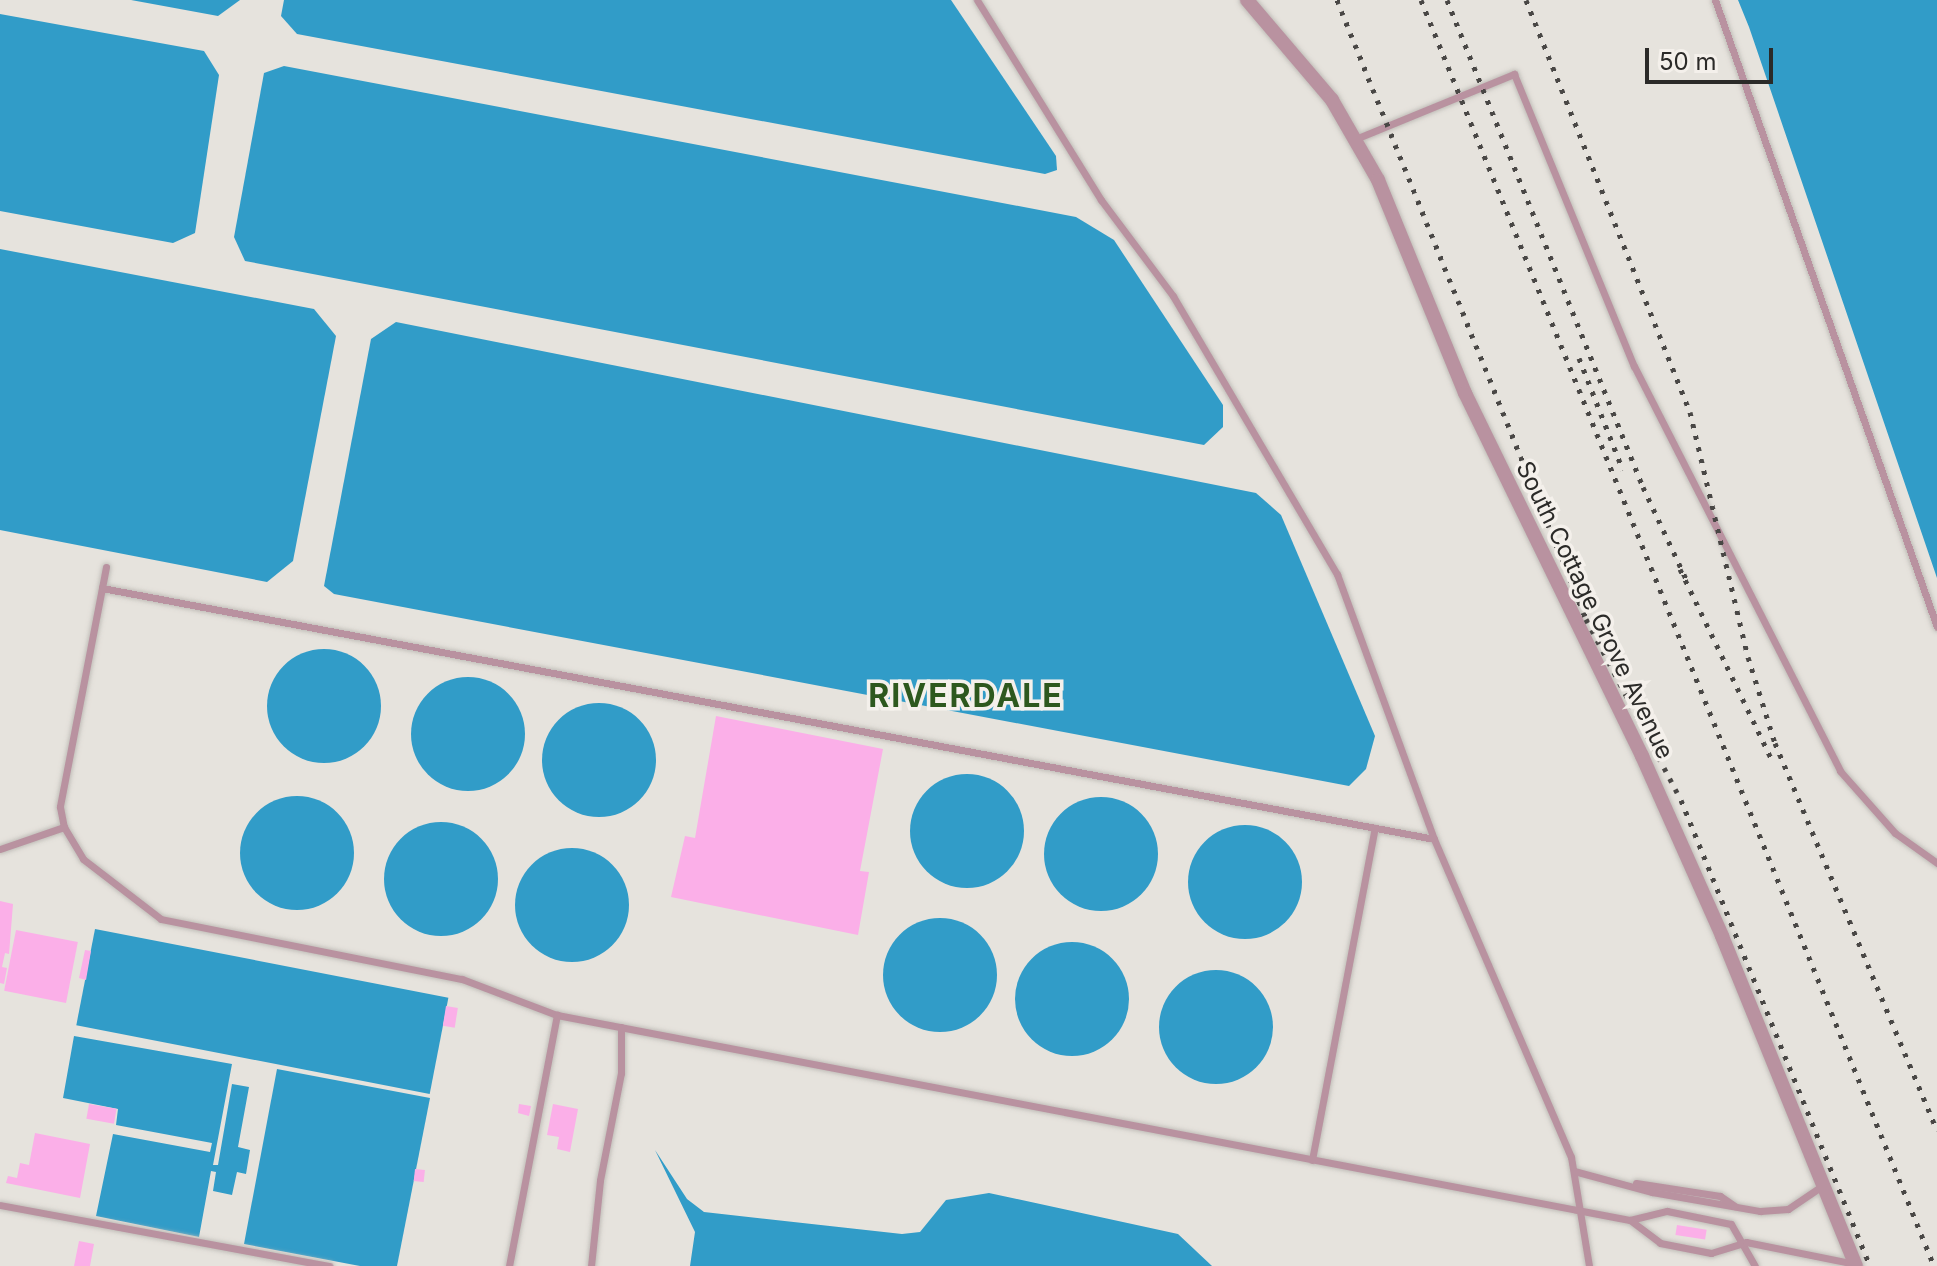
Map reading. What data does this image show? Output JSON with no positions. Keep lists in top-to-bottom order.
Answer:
{
  "streets": {
    "street": ["South Cottage Grove Avenue"]
  },
  "districts": ["RIVERDALE"],
  "scale_bar": "50 m"
}
